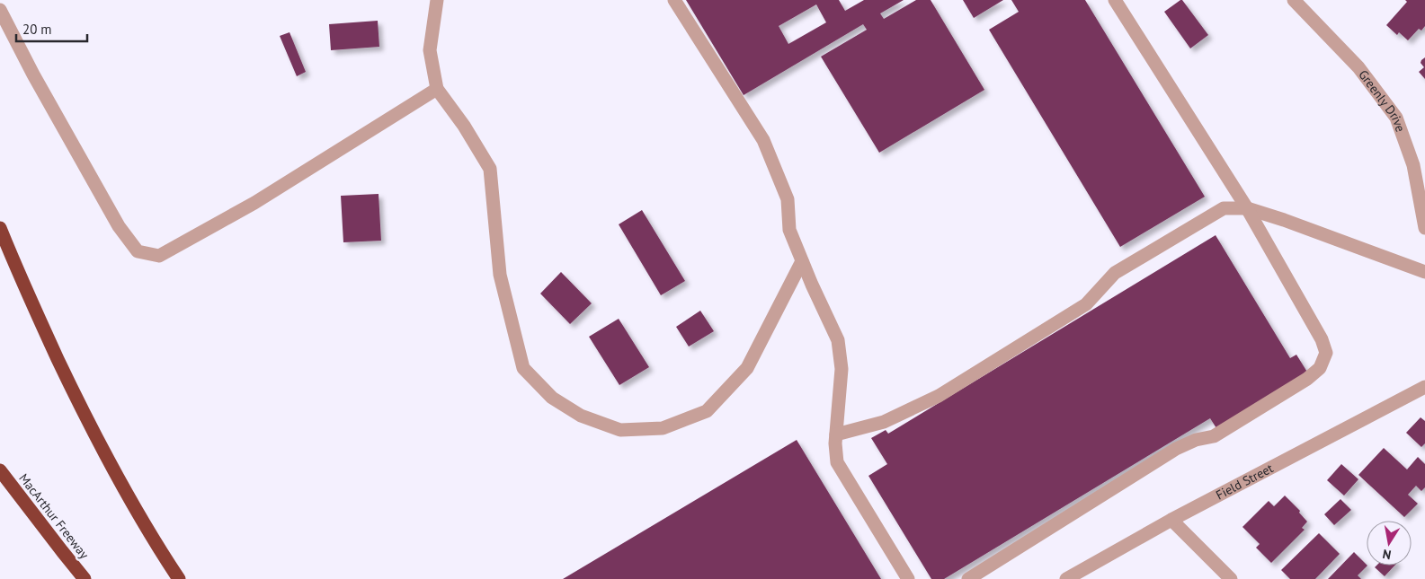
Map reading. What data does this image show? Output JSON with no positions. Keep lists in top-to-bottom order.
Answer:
{
  "streets": {
    "highway": ["MacArthur Freeway"],
    "street": ["Greenly Drive", "Field Street"]
  },
  "scale_bar": "20 m",
  "north": "bottom"
}
